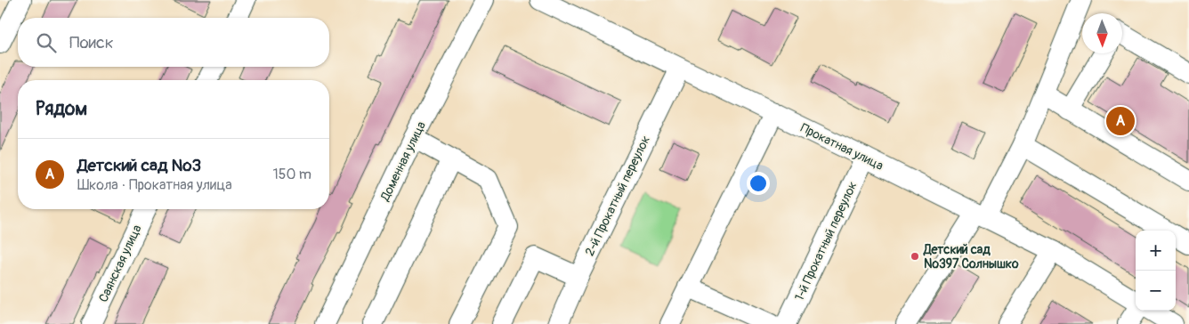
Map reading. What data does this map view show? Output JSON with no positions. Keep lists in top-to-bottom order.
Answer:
{
  "streets": {
    "street": [
      "Прокатная улица",
      "Доменная улица",
      "2-й Прокатный переулок",
      "1-й Прокатный переулок",
      "Саянская улица"
    ]
  },
  "crossings": [
    ["Прокатная улица", "2-й Прокатный переулок"],
    ["Прокатная улица", "1-й Прокатный переулок"]
  ],
  "places": ["Детский сад №397 Солнышко"],
  "north": "bottom",
  "page": {
    "search": "Поиск",
    "heading": "Рядом",
    "pins": "A",
    "list": [
      {
        "mark": "A",
        "name": "Детский сад №3",
        "note": "Школа · Прокатная улица",
        "value": "150 m"
      }
    ],
    "map_buttons": ["+", "−"]
  }
}
